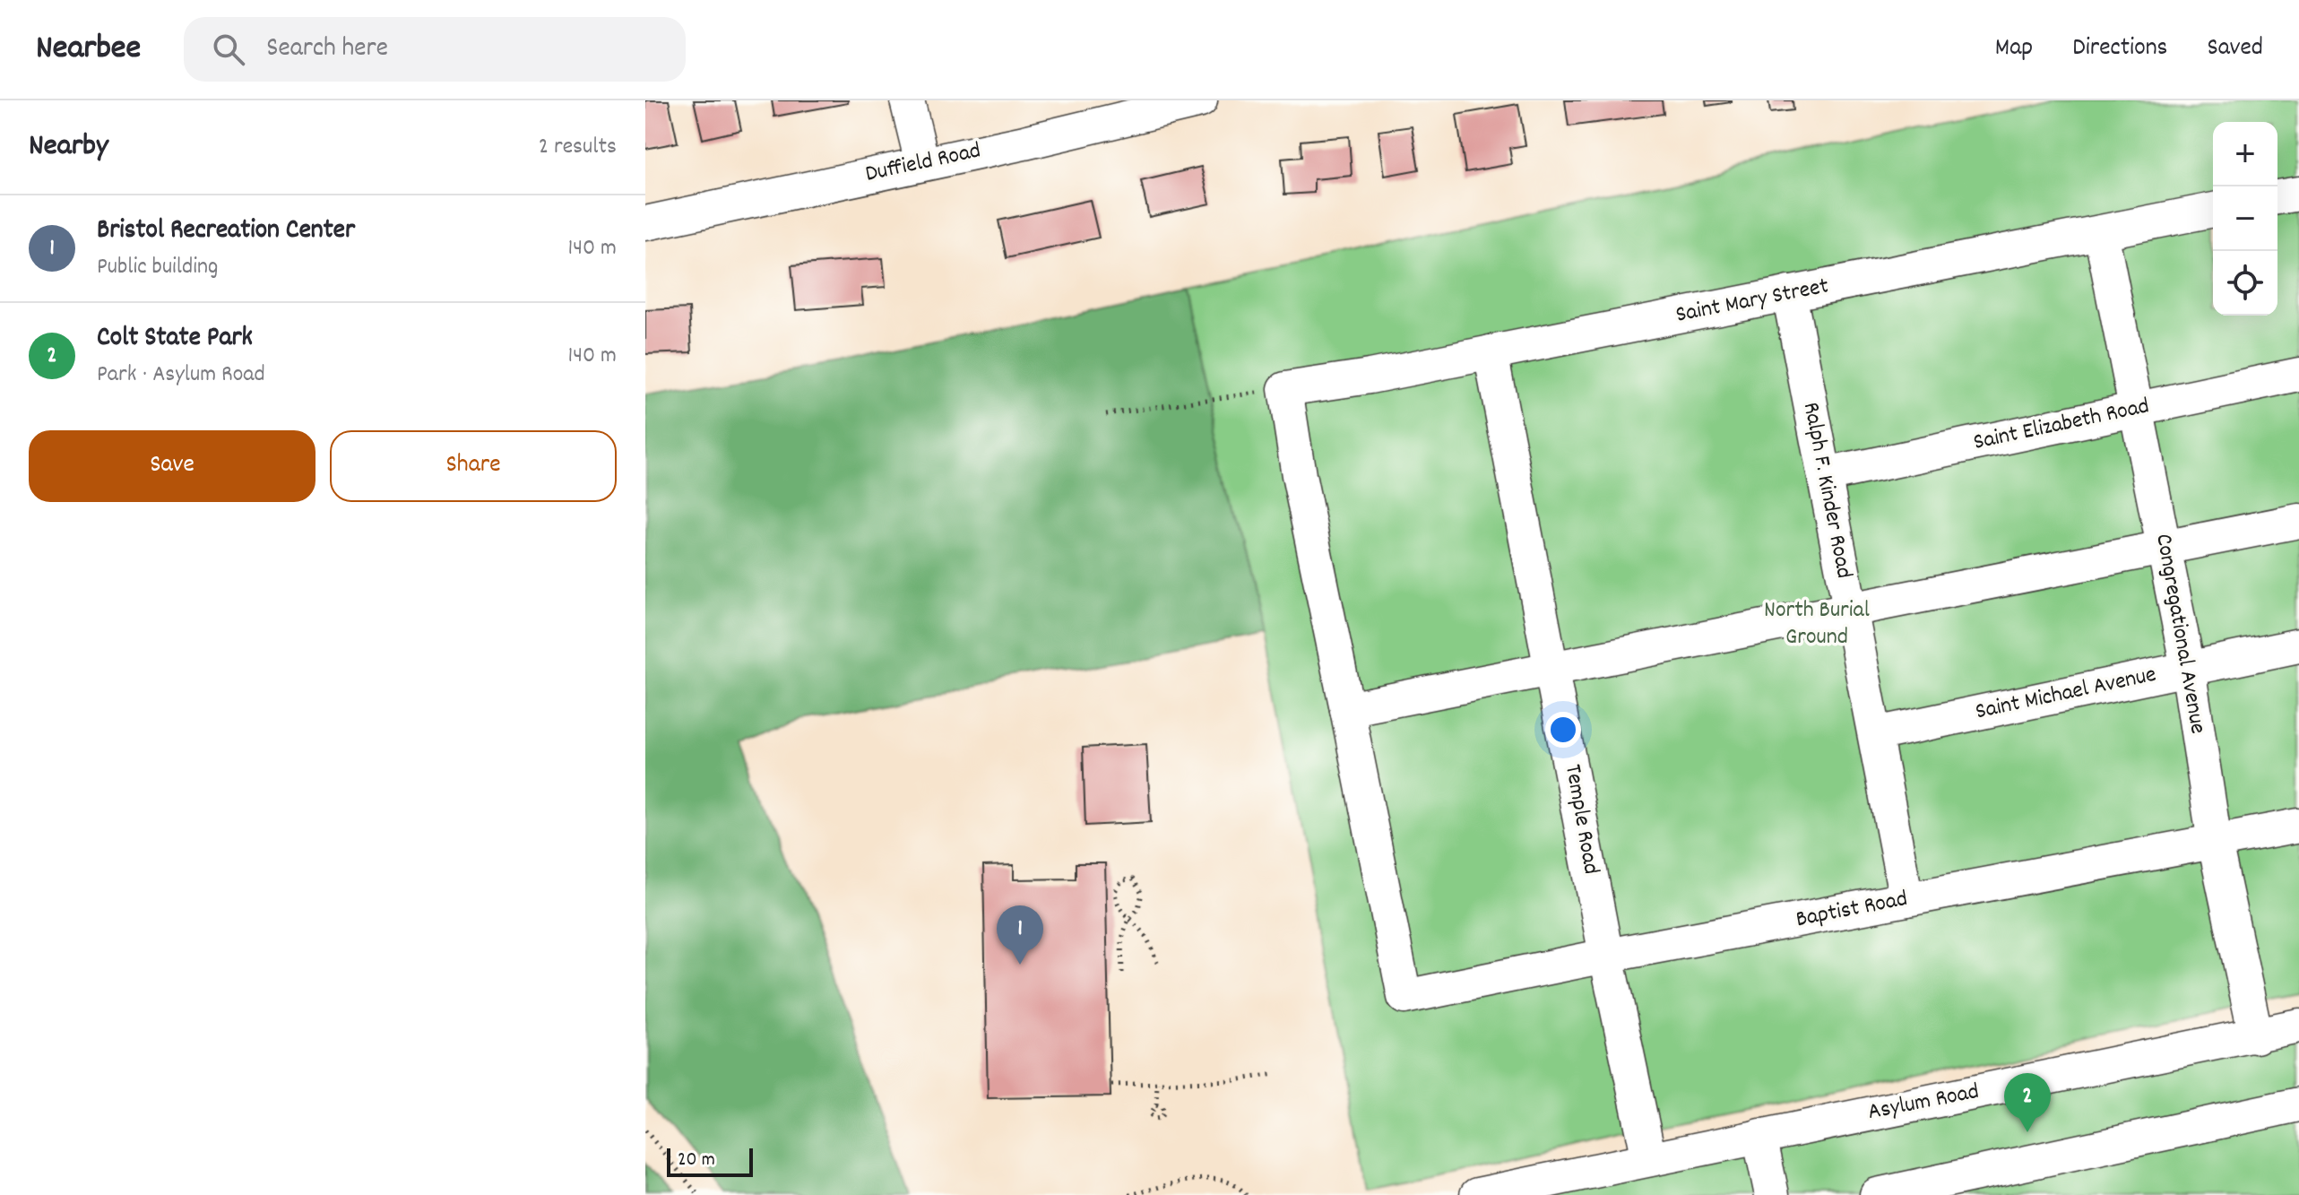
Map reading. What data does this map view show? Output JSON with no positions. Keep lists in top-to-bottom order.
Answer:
{
  "streets": {
    "street": [
      "Duffield Road",
      "Saint Mary Street",
      "Saint Elizabeth Road",
      "Ralph F. Kinder Road",
      "Congregational Avenue",
      "Saint Michael Avenue",
      "Temple Road",
      "Baptist Road",
      "Asylum Road"
    ]
  },
  "crossings": [
    ["Saint Mary Street", "Ralph F. Kinder Road"],
    ["Saint Mary Street", "Congregational Avenue"],
    ["Saint Mary Street", "Temple Road"],
    ["Saint Elizabeth Road", "Ralph F. Kinder Road"],
    ["Saint Elizabeth Road", "Congregational Avenue"],
    ["Ralph F. Kinder Road", "Saint Michael Avenue"],
    ["Ralph F. Kinder Road", "Baptist Road"],
    ["Congregational Avenue", "Saint Michael Avenue"],
    ["Congregational Avenue", "Baptist Road"],
    ["Congregational Avenue", "Asylum Road"],
    ["Temple Road", "Baptist Road"],
    ["Temple Road", "Asylum Road"]
  ],
  "parks": ["North Burial Ground"],
  "scale_bar": "20 m",
  "page": {
    "header": "Nearbee",
    "search": "Search here",
    "nav": ["Map", "Directions", "Saved"],
    "heading": ["Nearby", "2 results"],
    "map_buttons": ["+", "−"],
    "list": [
      {
        "mark": "1",
        "name": "Bristol Recreation Center",
        "note": "Public building",
        "value": "140 m"
      },
      {
        "mark": "2",
        "name": "Colt State Park",
        "note": "Park · Asylum Road",
        "value": "140 m"
      }
    ],
    "buttons": ["Save", "Share"],
    "pins": ["1", "2"],
    "scale": "20 m"
  }
}
